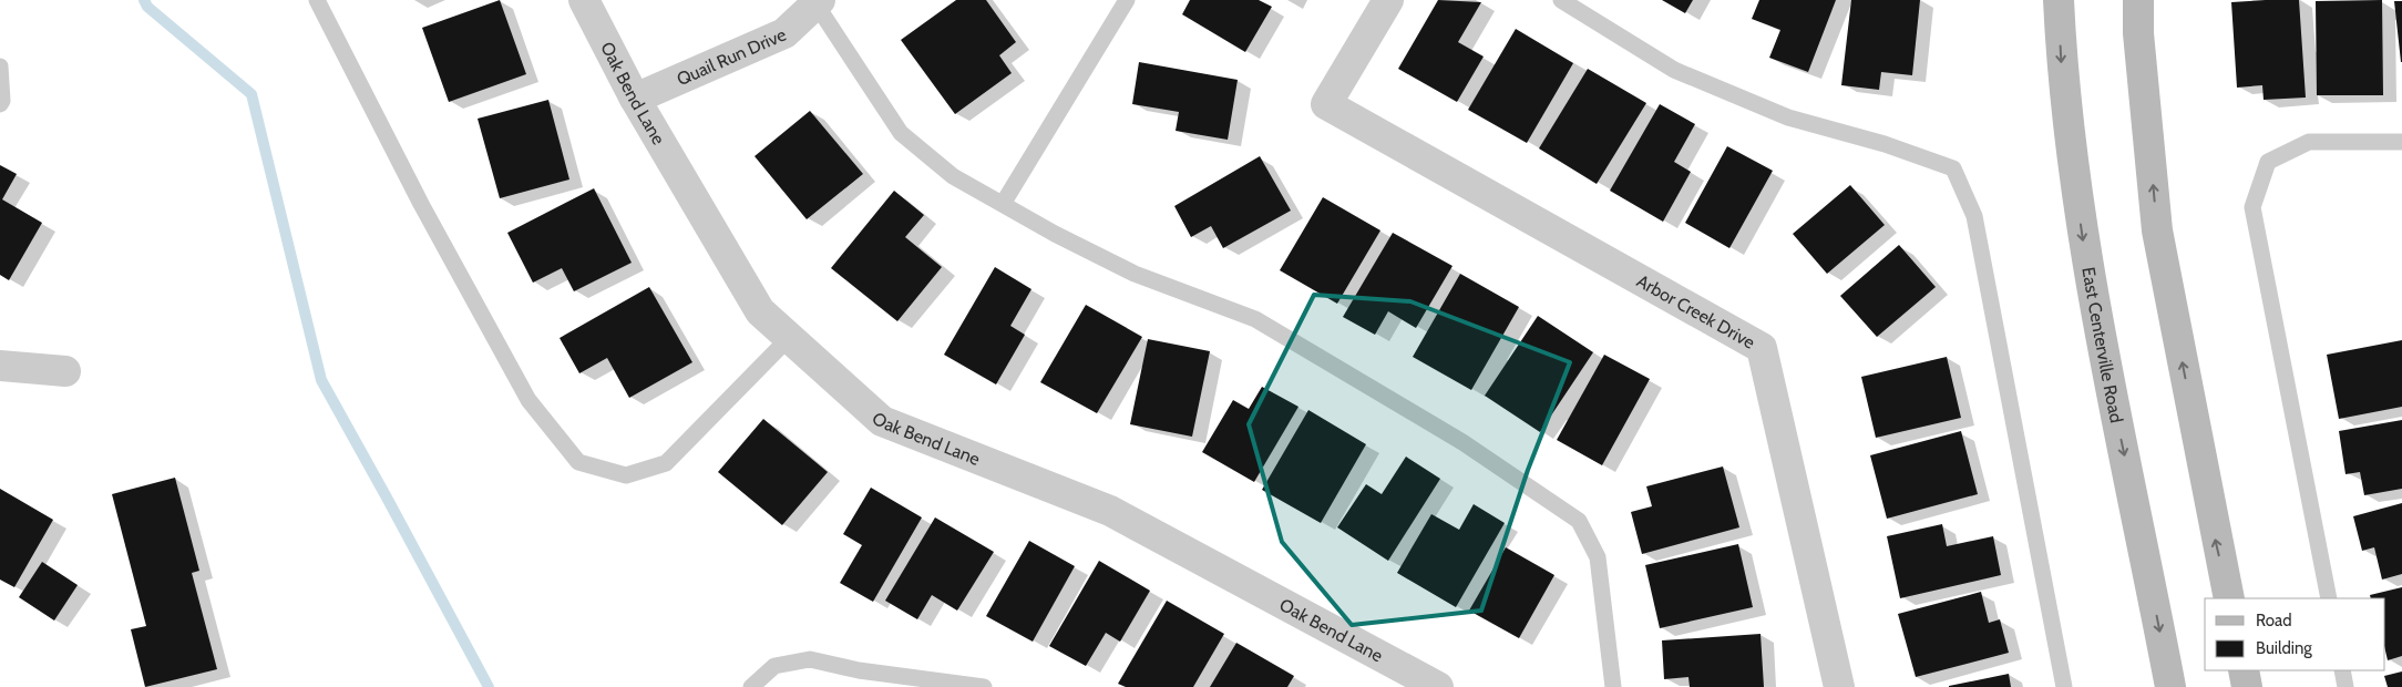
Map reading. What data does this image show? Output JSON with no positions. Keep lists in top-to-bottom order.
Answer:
{
  "streets": {
    "main road": ["East Centerville Road"],
    "street": ["Quail Run Drive", "Oak Bend Lane", "Arbor Creek Drive"]
  },
  "crossings": [
    ["Quail Run Drive", "Oak Bend Lane"]
  ],
  "legend": ["Road", "Building"]
}
